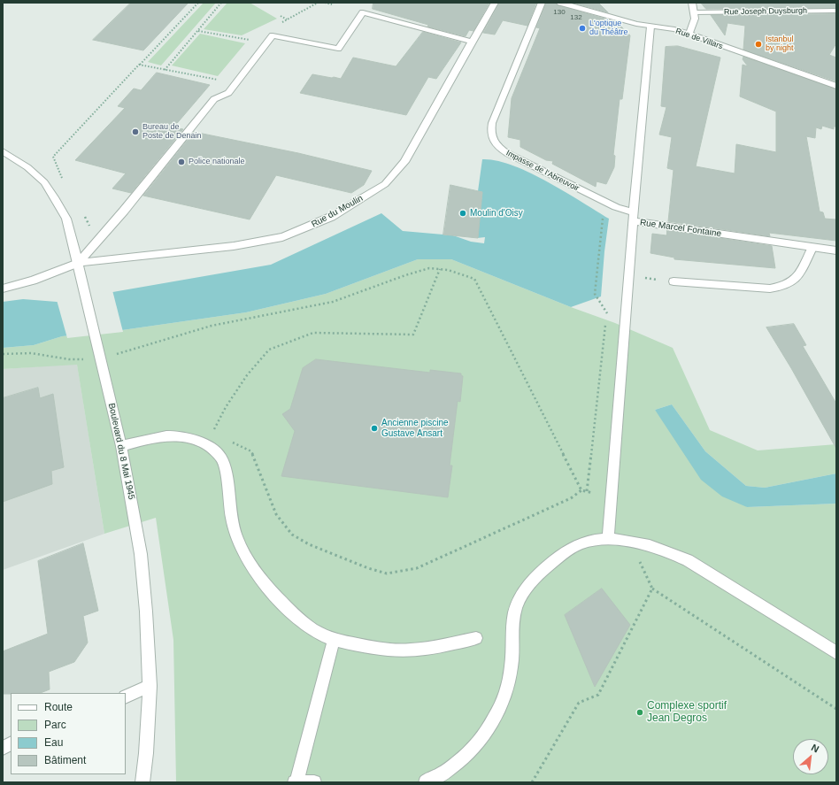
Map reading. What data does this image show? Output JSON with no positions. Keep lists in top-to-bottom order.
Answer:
{
  "streets": {
    "street": [
      "Rue Joseph Duysburgh",
      "Rue de Villars",
      "Impasse de l'Abreuvoir",
      "Rue du Moulin",
      "Rue Marcel Fontaine",
      "Boulevard du 8 Mai 1945"
    ]
  },
  "crossings": [
    ["Rue de Villars", "Rue Marcel Fontaine"],
    ["Impasse de l'Abreuvoir", "Rue Marcel Fontaine"],
    ["Rue du Moulin", "Boulevard du 8 Mai 1945"]
  ],
  "places": [
    "L'optique du Théâtre",
    "Istanbul by night",
    "Bureau de Poste de Denain",
    "Police nationale",
    "Moulin d'Oisy",
    "Ancienne piscine Gustave Ansart",
    "Complexe sportif Jean Degros"
  ],
  "house_numbers": ["130", "132"],
  "legend": [
    "Route",
    "Parc",
    "Eau",
    "Bâtiment"
  ],
  "north": "top right"
}
